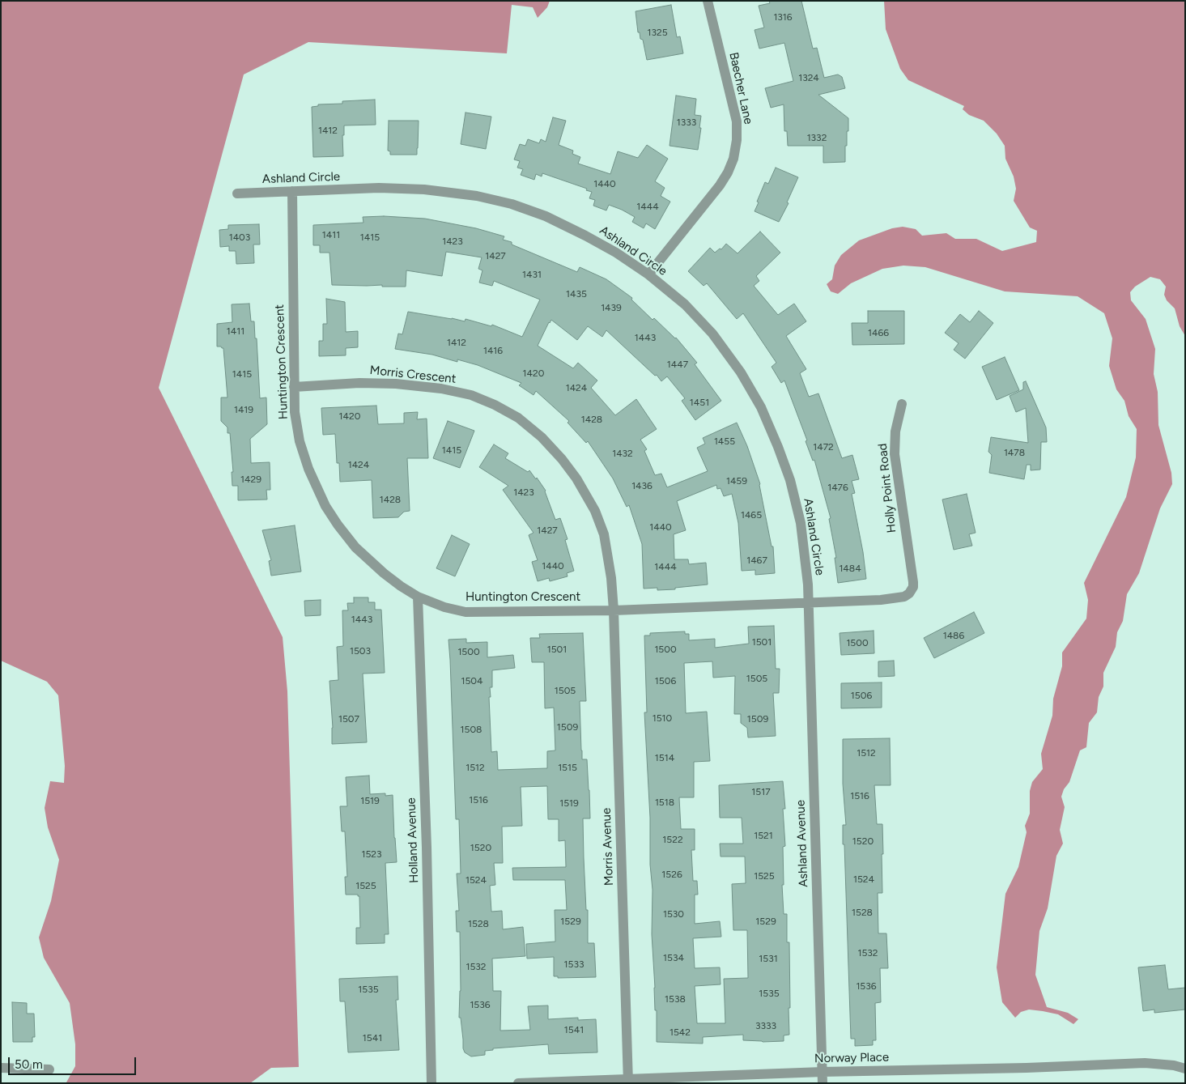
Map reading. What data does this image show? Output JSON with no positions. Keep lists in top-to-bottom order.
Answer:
{
  "streets": {
    "street": [
      "Baecher Lane",
      "Ashland Circle",
      "Huntington Crescent",
      "Morris Crescent",
      "Holly Point Road",
      "Holland Avenue",
      "Ashland Avenue",
      "Morris Avenue",
      "Norway Place"
    ]
  },
  "crossings": [
    ["Baecher Lane", "Ashland Circle"],
    ["Ashland Circle", "Huntington Crescent"],
    ["Ashland Circle", "Ashland Avenue"],
    ["Huntington Crescent", "Morris Crescent"],
    ["Huntington Crescent", "Holly Point Road"],
    ["Huntington Crescent", "Holland Avenue"],
    ["Huntington Crescent", "Ashland Avenue"],
    ["Huntington Crescent", "Morris Avenue"],
    ["Morris Crescent", "Morris Avenue"],
    ["Ashland Avenue", "Norway Place"],
    ["Morris Avenue", "Norway Place"]
  ],
  "house_numbers": [
    "1316",
    "1325",
    "1324",
    "1333",
    "1412",
    "1332",
    "1440",
    "1444",
    "1411",
    "1403",
    "1415",
    "1423",
    "1427",
    "1431",
    "1435",
    "1439",
    "1411",
    "1466",
    "1443",
    "1412",
    "1416",
    "1447",
    "1420",
    "1415",
    "1424",
    "1451",
    "1419",
    "1420",
    "1428",
    "1455",
    "1472",
    "1415",
    "1478",
    "1432",
    "1424",
    "1429",
    "1459",
    "1436",
    "1476",
    "1423",
    "1428",
    "1465",
    "1440",
    "1427",
    "1467",
    "1440",
    "1444",
    "1484",
    "1443",
    "1486",
    "1501",
    "1500",
    "1501",
    "1500",
    "1503",
    "1500",
    "1505",
    "1504",
    "1506",
    "1505",
    "1506",
    "1510",
    "1507",
    "1509",
    "1509",
    "1508",
    "1512",
    "1514",
    "1512",
    "1515",
    "1517",
    "1516",
    "1516",
    "1519",
    "1518",
    "1519",
    "1521",
    "1522",
    "1520",
    "1520",
    "1523",
    "1526",
    "1525",
    "1524",
    "1524",
    "1525",
    "1528",
    "1530",
    "1529",
    "1529",
    "1528",
    "1532",
    "1534",
    "1531",
    "1533",
    "1532",
    "1536",
    "1535",
    "1535",
    "1538",
    "1536",
    "3333",
    "1541",
    "1542",
    "1541"
  ],
  "scale_bar": "50 m"
}
